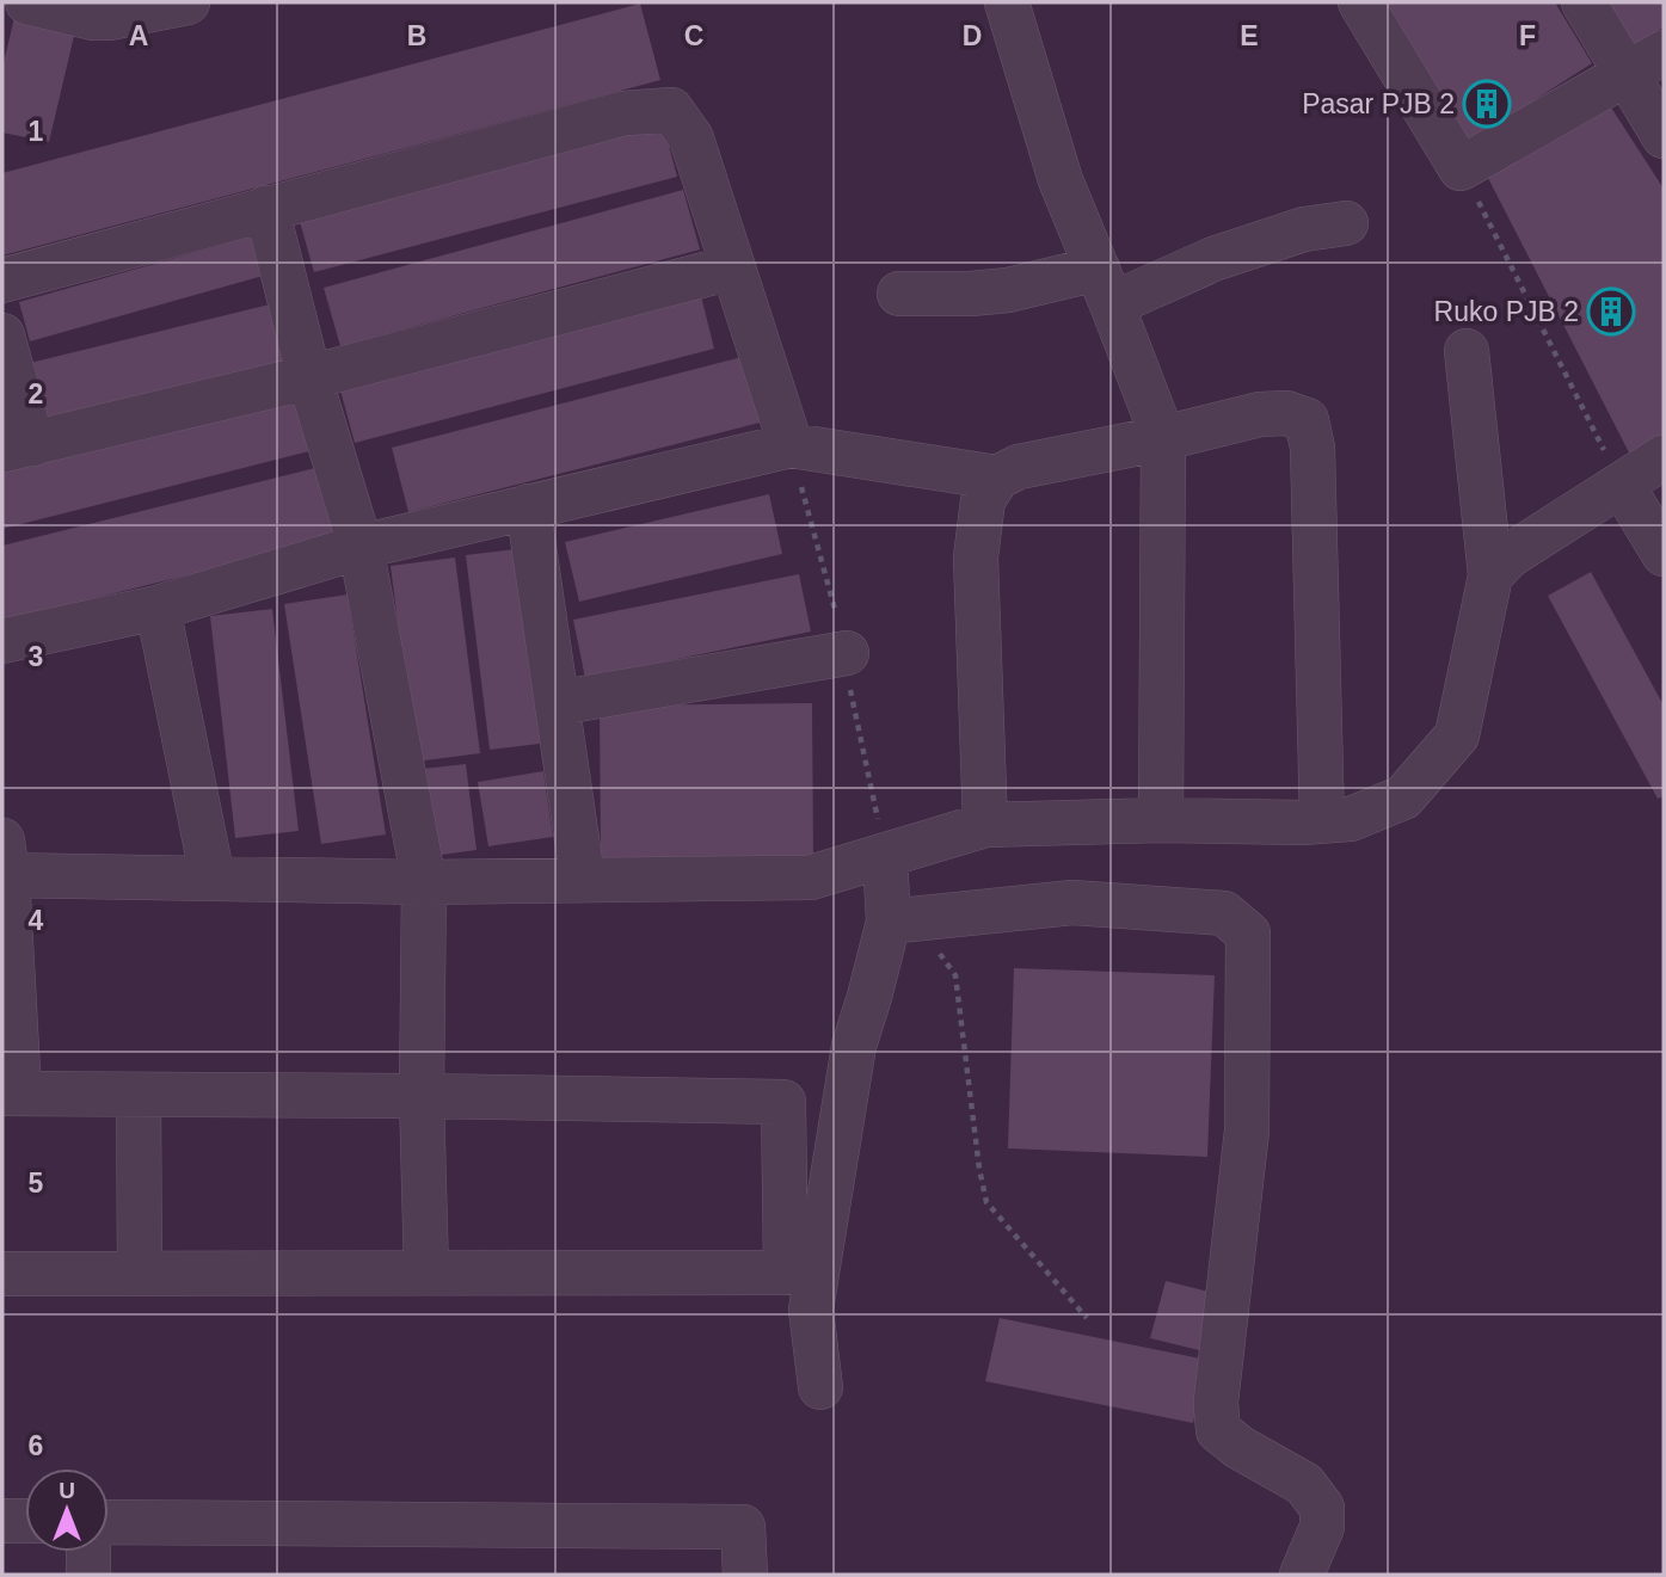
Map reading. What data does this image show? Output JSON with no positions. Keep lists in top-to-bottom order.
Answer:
{
  "places": {
    "building": ["Pasar PJB 2", "Ruko PJB 2"]
  },
  "north": "top",
  "grid": {
    "columns": [
      "A",
      "B",
      "C",
      "D",
      "E",
      "F"
    ],
    "rows": [
      "1",
      "2",
      "3",
      "4",
      "5",
      "6"
    ]
  }
}
